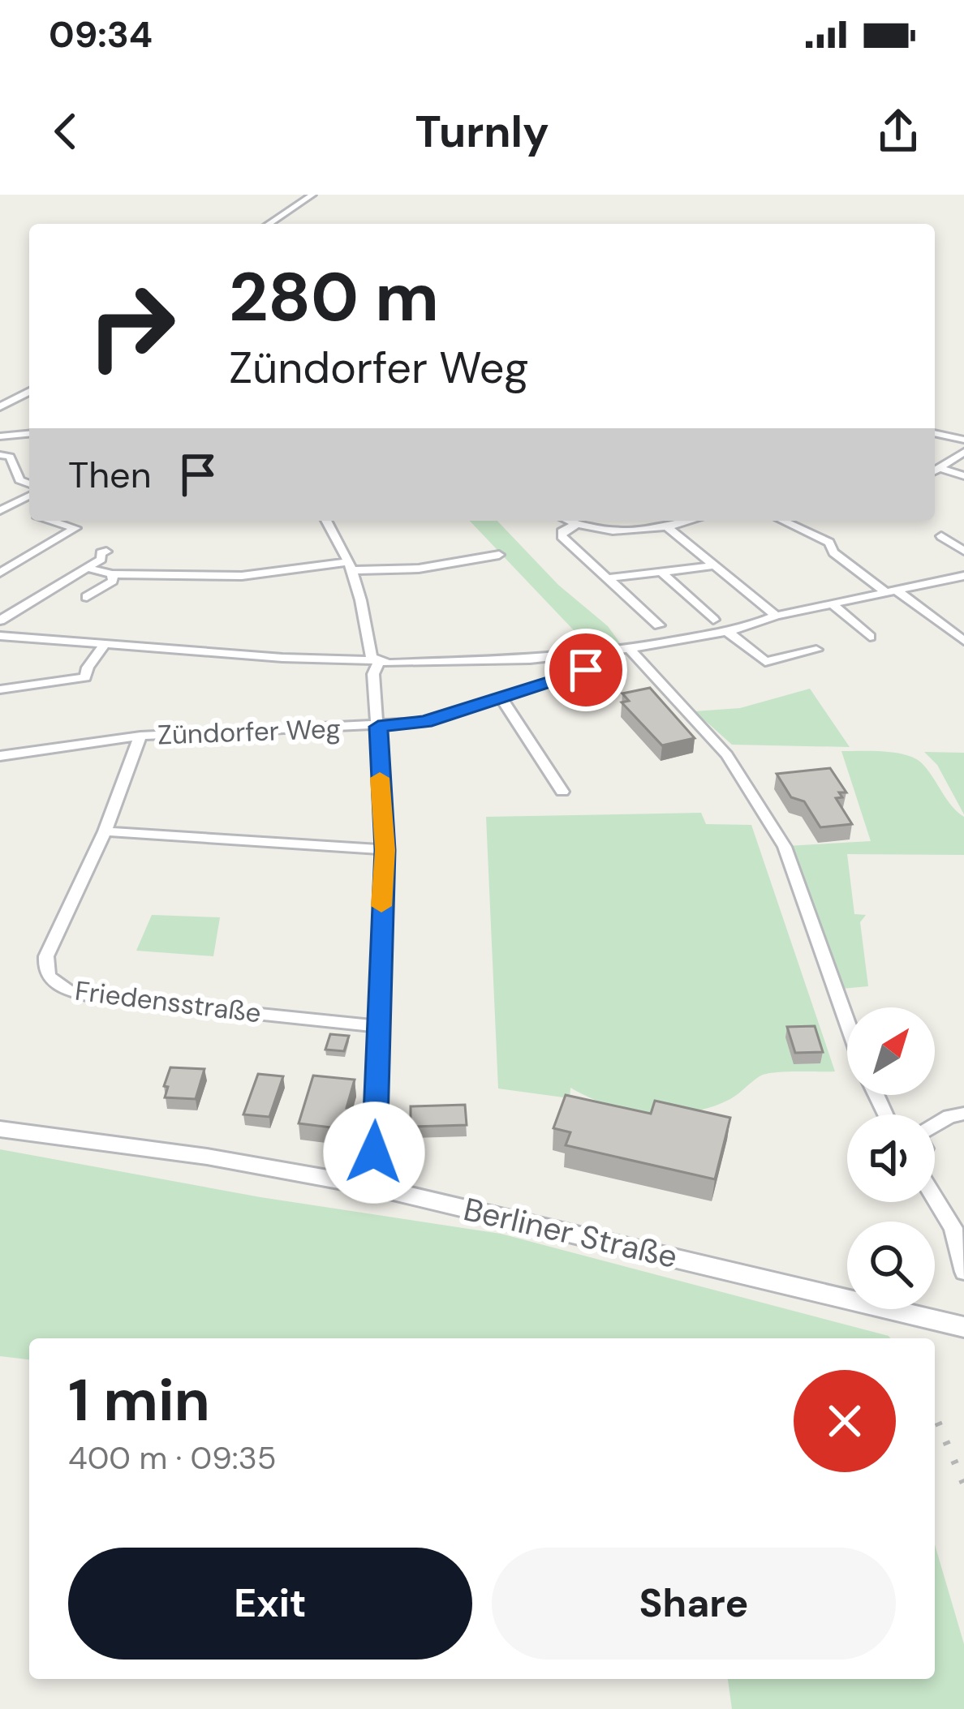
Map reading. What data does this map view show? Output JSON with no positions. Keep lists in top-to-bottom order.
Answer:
{
  "streets": {
    "street": ["Zündorfer Weg", "Friedensstraße", "Berliner Straße"]
  },
  "crossings": [
    ["Zündorfer Weg", "Friedensstraße"]
  ],
  "north": "top right",
  "page": {
    "status": "09:34",
    "header": "Turnly",
    "turn": ["280 m", "Zündorfer Weg"],
    "then": "Then",
    "heading": ["1 min", "400 m · 09:35"],
    "buttons": ["Exit", "Share"]
  }
}
